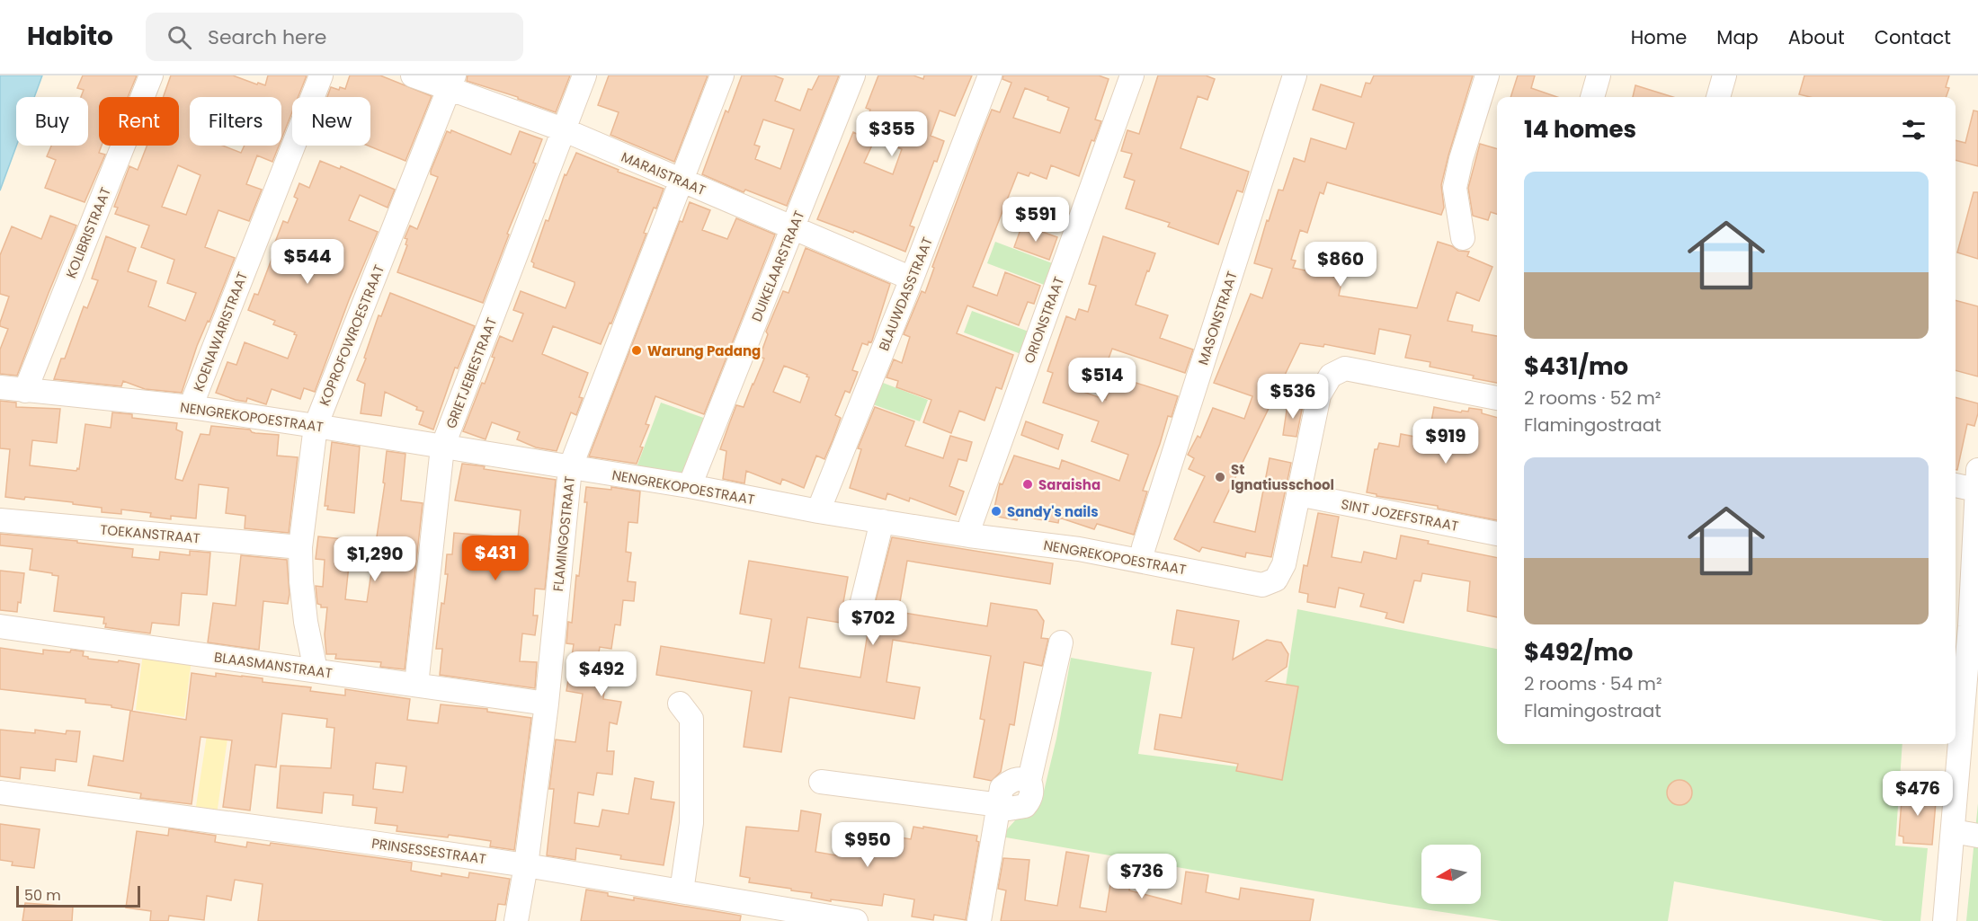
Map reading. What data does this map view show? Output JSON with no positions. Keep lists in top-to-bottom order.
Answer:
{
  "streets": {
    "street": [
      "MARAISTRAAT",
      "KOLIBRISTRAAT",
      "DUIKELAARSTRAAT",
      "BLAUWDASSTRAAT",
      "MASONSTRAAT",
      "ORIONSTRAAT",
      "KOENAWARISTRAAT",
      "KOPROFOWROESTRAAT",
      "GRIETJEBIESTRAAT",
      "NENGREKOPOESTRAAT",
      "SINT JOZEFSTRAAT",
      "TOEKANSTRAAT",
      "FLAMINGOSTRAAT",
      "BLAASMANSTRAAT",
      "PRINSESSESTRAAT"
    ]
  },
  "crossings": [
    ["MARAISTRAAT", "DUIKELAARSTRAAT"],
    ["MARAISTRAAT", "BLAUWDASSTRAAT"],
    ["MARAISTRAAT", "KOPROFOWROESTRAAT"],
    ["MARAISTRAAT", "GRIETJEBIESTRAAT"],
    ["MARAISTRAAT", "FLAMINGOSTRAAT"],
    ["KOLIBRISTRAAT", "NENGREKOPOESTRAAT"],
    ["DUIKELAARSTRAAT", "NENGREKOPOESTRAAT"],
    ["BLAUWDASSTRAAT", "NENGREKOPOESTRAAT"],
    ["MASONSTRAAT", "NENGREKOPOESTRAAT"],
    ["ORIONSTRAAT", "NENGREKOPOESTRAAT"],
    ["KOENAWARISTRAAT", "NENGREKOPOESTRAAT"],
    ["KOPROFOWROESTRAAT", "NENGREKOPOESTRAAT"],
    ["KOPROFOWROESTRAAT", "TOEKANSTRAAT"],
    ["KOPROFOWROESTRAAT", "BLAASMANSTRAAT"],
    ["GRIETJEBIESTRAAT", "NENGREKOPOESTRAAT"],
    ["GRIETJEBIESTRAAT", "BLAASMANSTRAAT"],
    ["NENGREKOPOESTRAAT", "SINT JOZEFSTRAAT"],
    ["NENGREKOPOESTRAAT", "FLAMINGOSTRAAT"],
    ["FLAMINGOSTRAAT", "BLAASMANSTRAAT"],
    ["FLAMINGOSTRAAT", "PRINSESSESTRAAT"]
  ],
  "places": [
    "Warung Padang",
    "St Ignatiusschool",
    "Saraisha",
    "Sandy's nails"
  ],
  "scale_bar": "50 m",
  "north": "left",
  "page": {
    "header": "Habito",
    "search": "Search here",
    "nav": [
      "Home",
      "Map",
      "About",
      "Contact"
    ],
    "chip": [
      "Buy",
      "Rent",
      "Filters",
      "New"
    ],
    "heading": "14 homes",
    "price": [
      "$355",
      "$591",
      "$544",
      "$860",
      "$514",
      "$536",
      "$919",
      "$431",
      "$1,290",
      "$702",
      "$492",
      "$476",
      "$950",
      "$736"
    ],
    "list": [
      {
        "name": "$431/mo",
        "note": "2 rooms · 52 m² · Flamingostraat"
      },
      {
        "name": "$492/mo",
        "note": "2 rooms · 54 m² · Flamingostraat"
      }
    ],
    "scale": "50 m"
  }
}
